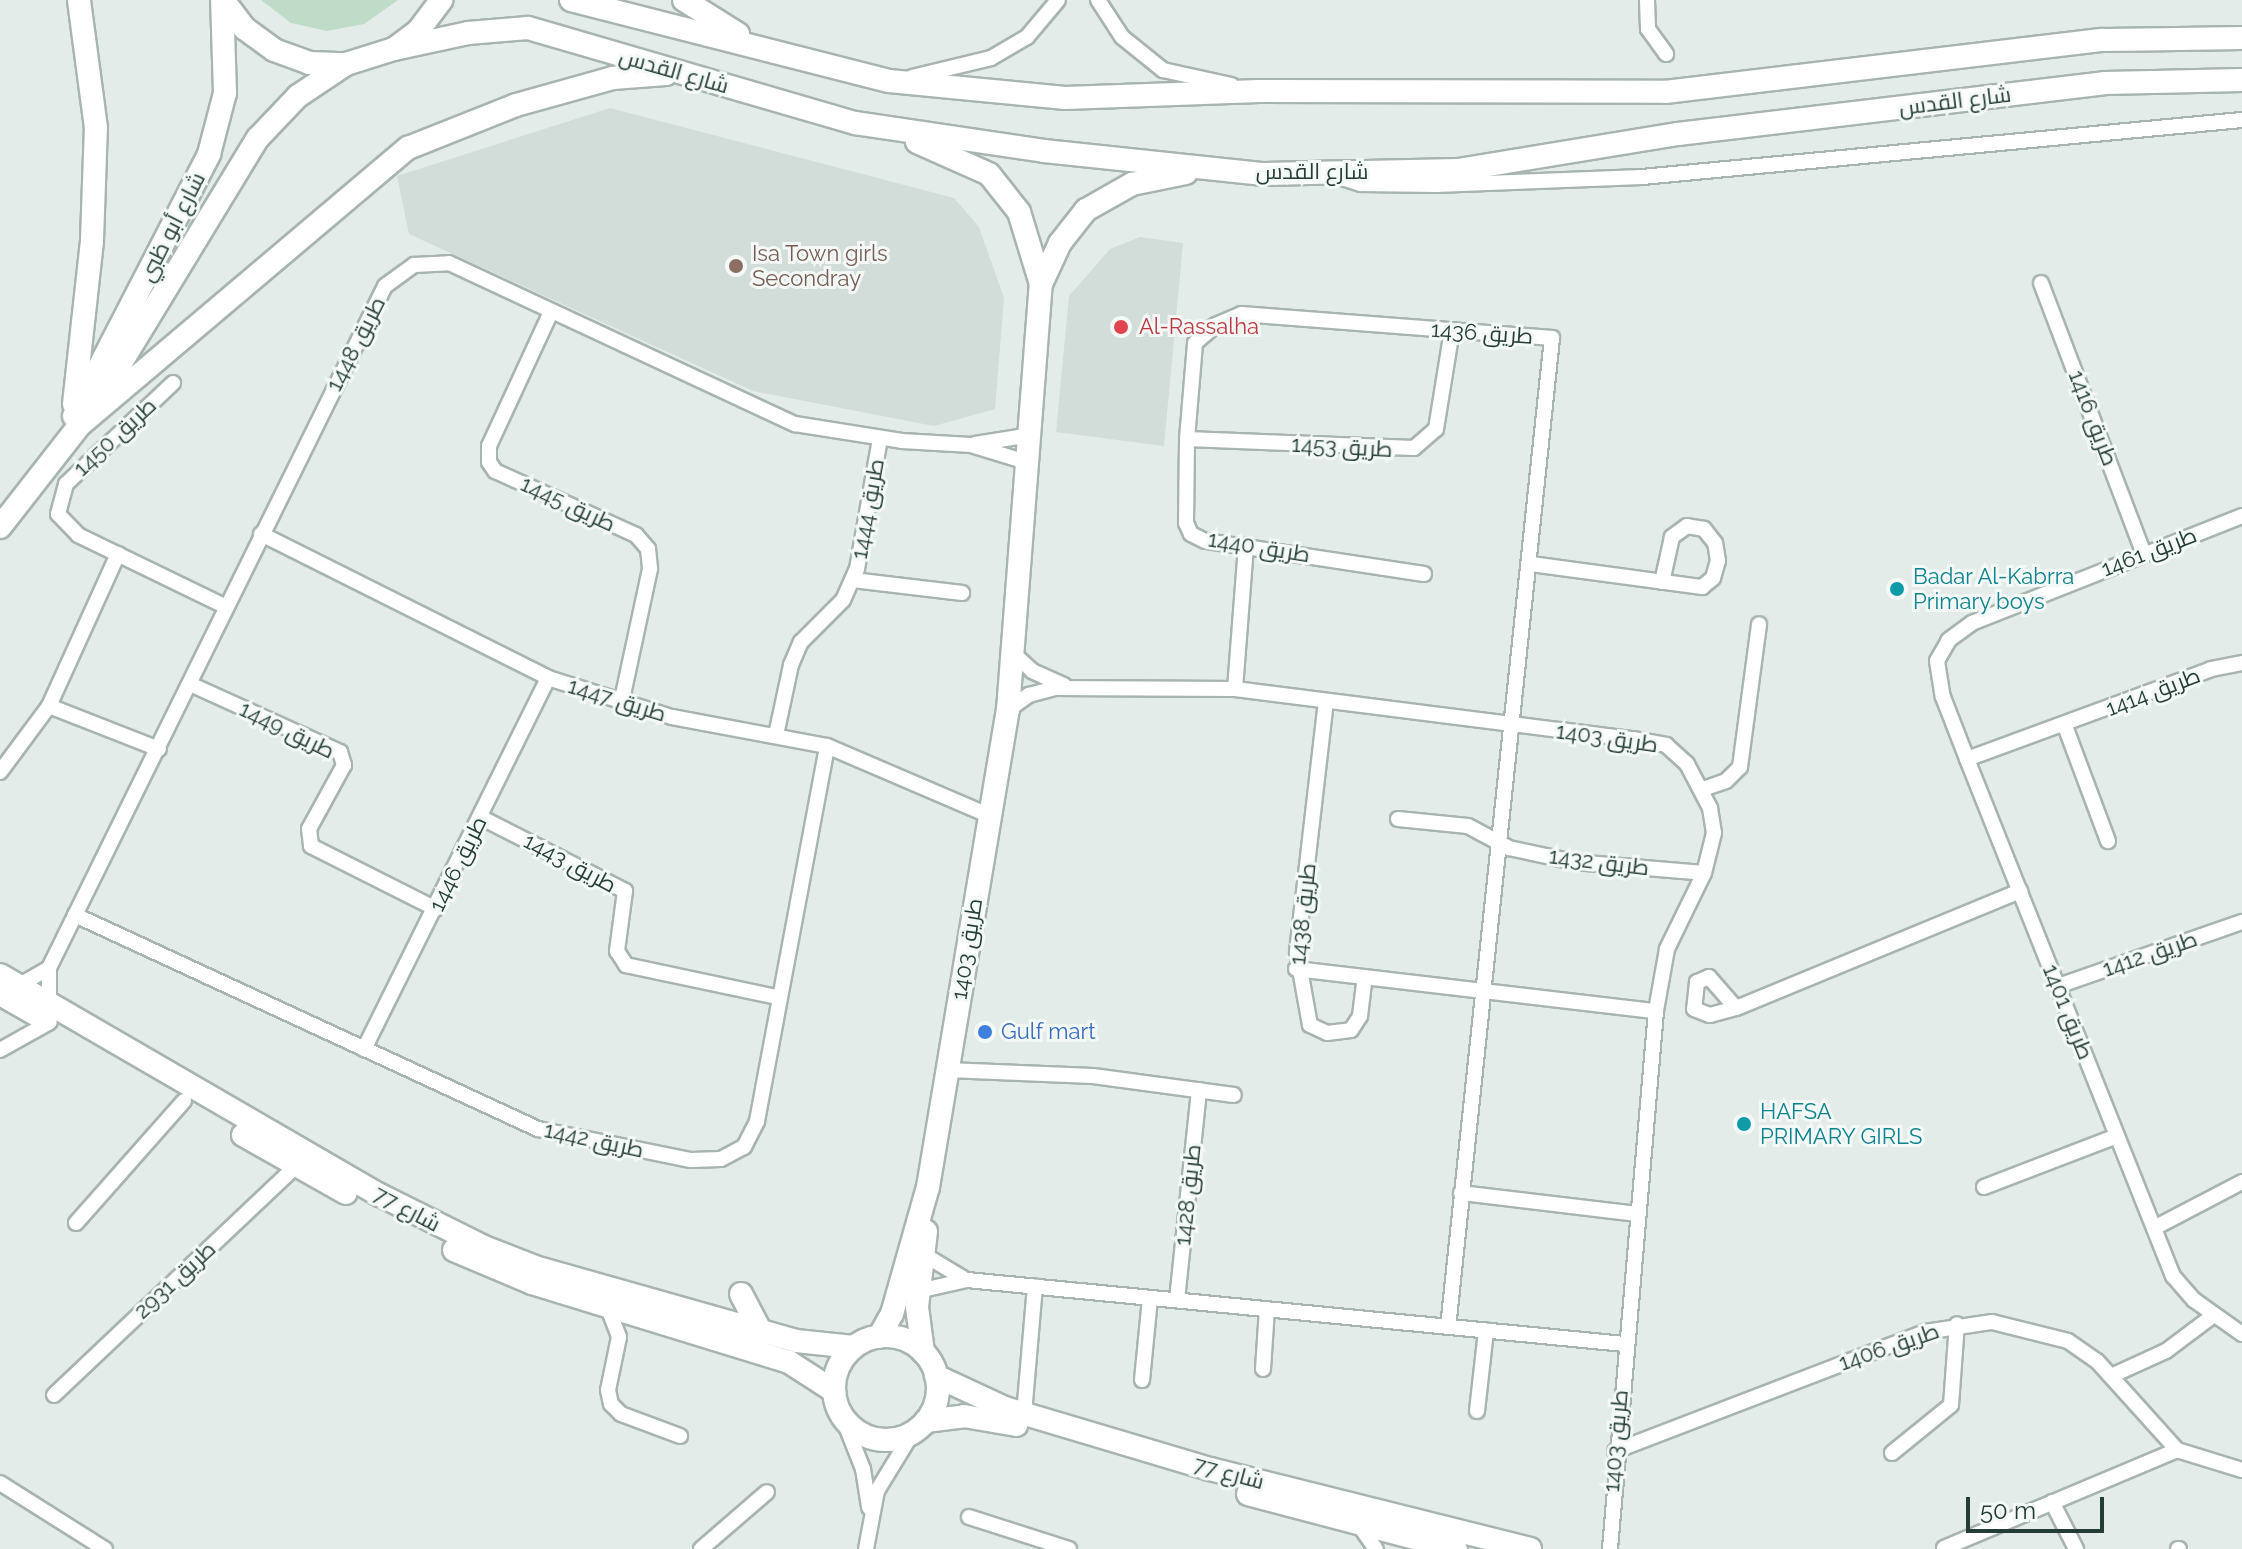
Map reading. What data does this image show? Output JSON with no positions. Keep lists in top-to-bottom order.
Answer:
{
  "streets": {
    "street": [
      "شارع القدس",
      "شارع أبو ظبي",
      "طريق 1436",
      "طريق 1448",
      "طريق 1416",
      "طريق 1450",
      "طريق 1453",
      "طريق 1445",
      "طريق 1444",
      "طريق 1440",
      "طريق 1461",
      "طريق 1414",
      "طريق 1447",
      "طريق 1449",
      "طريق 1403",
      "طريق 1432",
      "طريق 1443",
      "طريق 1446",
      "طريق 1438",
      "طريق 1412",
      "طريق 1401",
      "طريق 1442",
      "طريق 1428",
      "شارع 77",
      "طريق 2931",
      "طريق 1406"
    ]
  },
  "crossings": [
    ["شارع القدس", "شارع أبو ظبي"],
    ["شارع القدس", "طريق 1403"],
    ["طريق 1436", "طريق 1453"],
    ["طريق 1436", "طريق 1440"],
    ["طريق 1436", "طريق 1403"],
    ["طريق 1436", "طريق 1432"],
    ["طريق 1448", "طريق 1450"],
    ["طريق 1448", "طريق 1445"],
    ["طريق 1448", "طريق 1444"],
    ["طريق 1448", "طريق 1447"],
    ["طريق 1448", "طريق 1449"],
    ["طريق 1448", "طريق 1403"],
    ["طريق 1448", "طريق 1442"],
    ["طريق 1448", "شارع 77"],
    ["طريق 1416", "طريق 1461"],
    ["طريق 1453", "طريق 1440"],
    ["طريق 1445", "طريق 1447"],
    ["طريق 1444", "طريق 1447"],
    ["طريق 1461", "طريق 1401"],
    ["طريق 1414", "طريق 1401"],
    ["طريق 1447", "طريق 1403"],
    ["طريق 1447", "طريق 1446"],
    ["طريق 1447", "طريق 1442"],
    ["طريق 1449", "طريق 1446"],
    ["طريق 1403", "طريق 1432"],
    ["طريق 1403", "طريق 1438"],
    ["طريق 1403", "شارع 77"],
    ["طريق 1403", "طريق 1406"],
    ["طريق 1443", "طريق 1446"],
    ["طريق 1443", "طريق 1442"],
    ["طريق 1446", "طريق 1442"],
    ["طريق 1412", "طريق 1401"],
    ["شارع 77", "طريق 2931"]
  ],
  "places": [
    "Isa Town girls Secondray",
    "Al-Rassalha",
    "Badar Al-Kabrra Primary boys",
    "Gulf mart",
    "HAFSA PRIMARY GIRLS"
  ],
  "scale_bar": "50 m"
}
